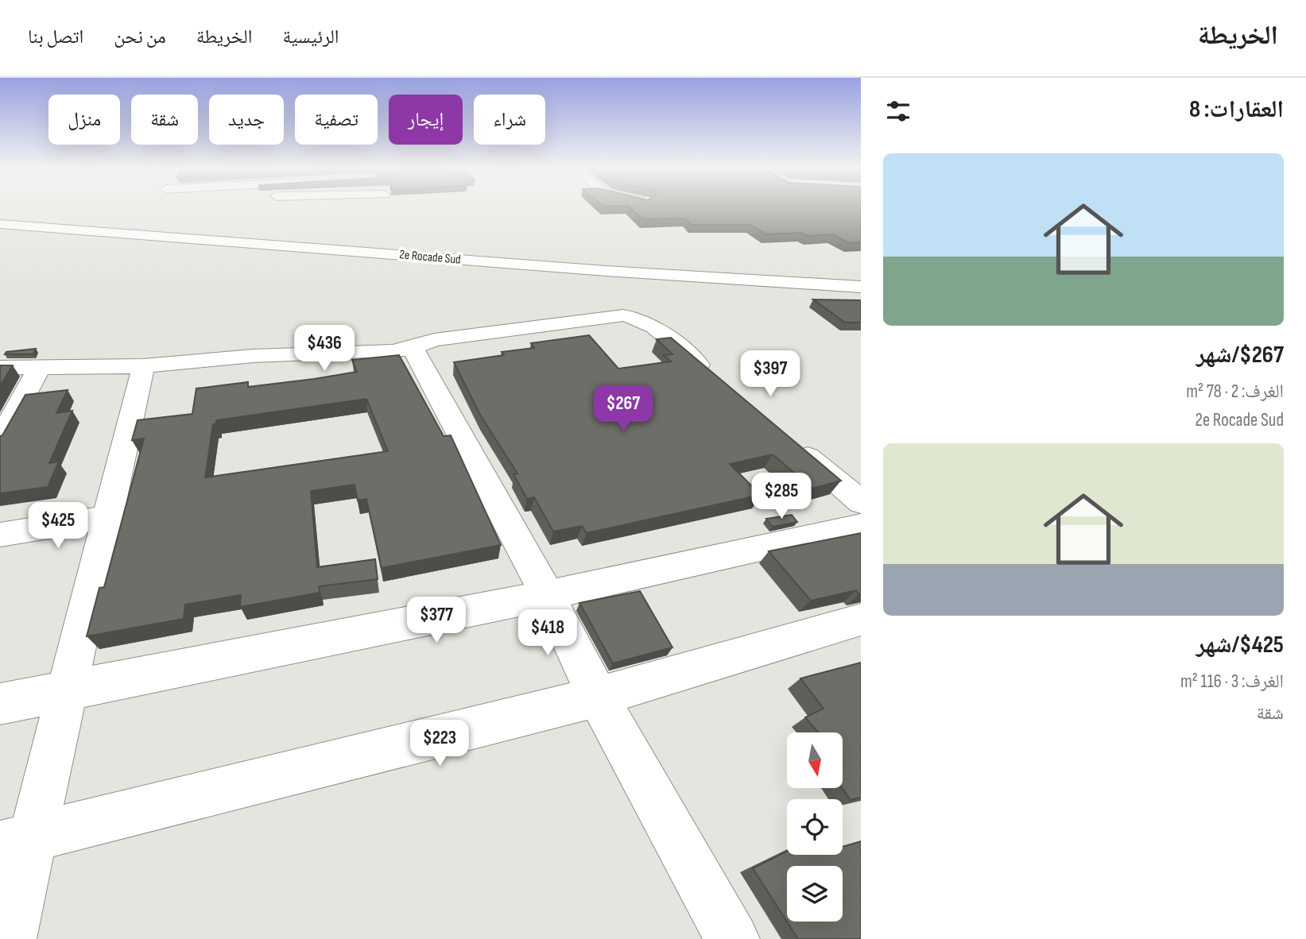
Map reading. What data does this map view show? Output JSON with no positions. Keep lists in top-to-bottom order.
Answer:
{
  "streets": {
    "main road": ["2e Rocade Sud"]
  },
  "north": "bottom",
  "page": {
    "header": "الخريطة",
    "nav": [
      "الرئيسية",
      "الخريطة",
      "من نحن",
      "اتصل بنا"
    ],
    "heading": "العقارات: 8",
    "chip": [
      "شراء",
      "إيجار",
      "تصفية",
      "جديد",
      "شقة",
      "منزل"
    ],
    "list": [
      {
        "name": "$267/شهر",
        "note": "الغرف: 2 · 78 m² · 2e Rocade Sud"
      },
      {
        "name": "$425/شهر",
        "note": "الغرف: 3 · 116 m² · شقة"
      }
    ],
    "price": [
      "$436",
      "$397",
      "$267",
      "$285",
      "$425",
      "$377",
      "$418",
      "$223"
    ]
  }
}
